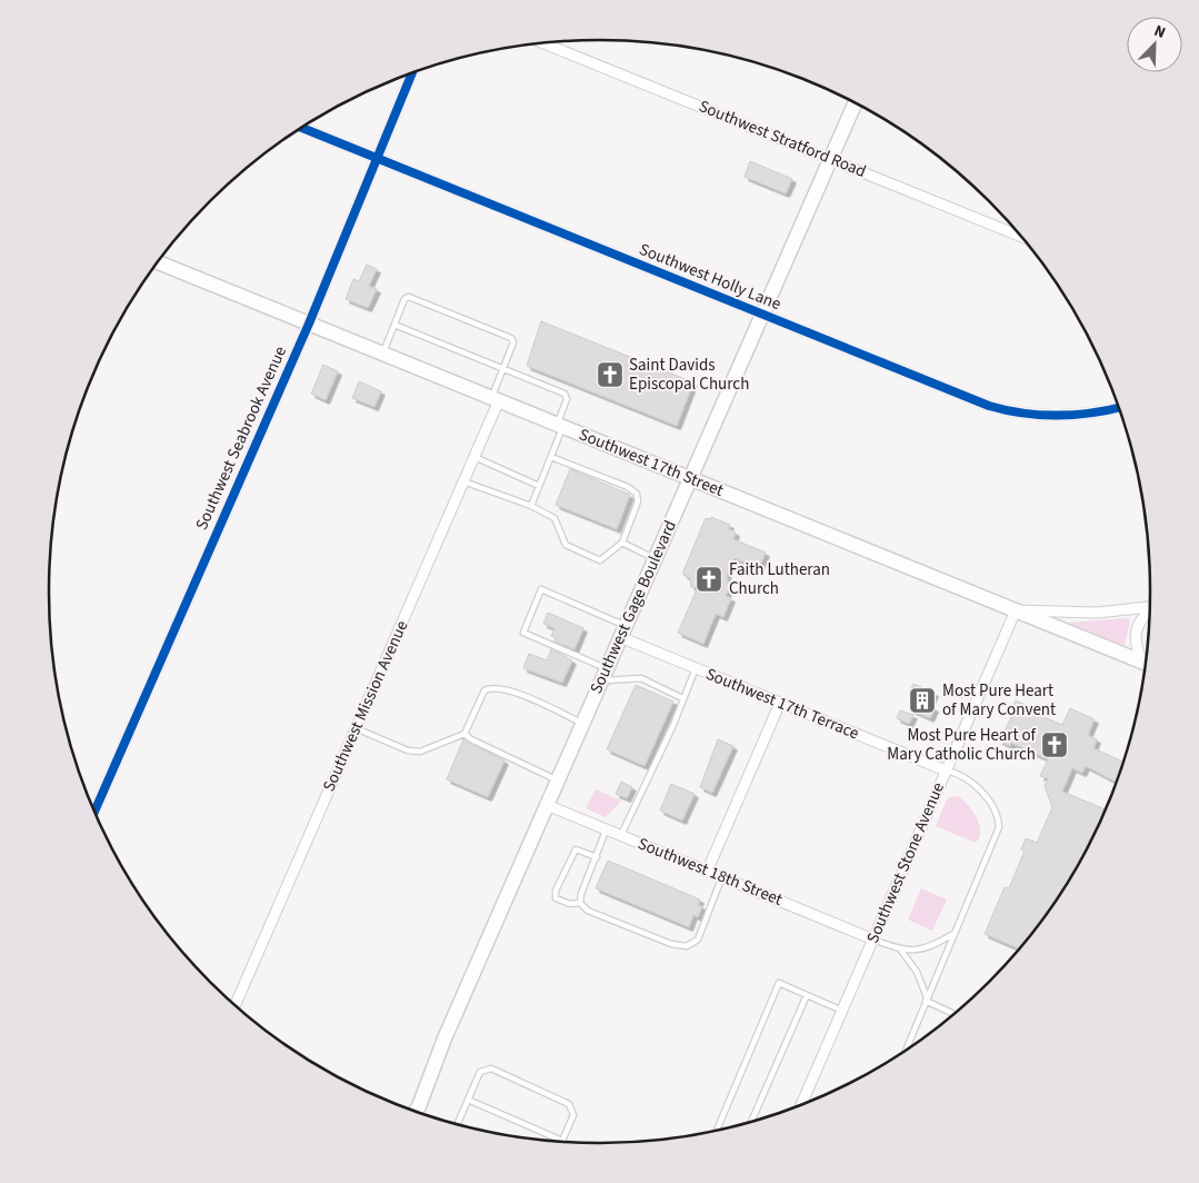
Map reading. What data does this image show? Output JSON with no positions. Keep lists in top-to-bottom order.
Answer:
{
  "streets": {
    "main road": ["Southwest 17th Street", "Southwest Gage Boulevard"],
    "street": [
      "Southwest Stratford Road",
      "Southwest Holly Lane",
      "Southwest Seabrook Avenue",
      "Southwest 17th Terrace",
      "Southwest Mission Avenue",
      "Southwest Stone Avenue",
      "Southwest 18th Street"
    ]
  },
  "crossings": [
    ["Southwest Stratford Road", "Southwest Gage Boulevard"],
    ["Southwest Holly Lane", "Southwest Seabrook Avenue"],
    ["Southwest Holly Lane", "Southwest Gage Boulevard"],
    ["Southwest Seabrook Avenue", "Southwest 17th Street"],
    ["Southwest 17th Street", "Southwest Gage Boulevard"],
    ["Southwest 17th Street", "Southwest Mission Avenue"],
    ["Southwest 17th Street", "Southwest Stone Avenue"],
    ["Southwest Gage Boulevard", "Southwest 17th Terrace"],
    ["Southwest Gage Boulevard", "Southwest 18th Street"],
    ["Southwest 17th Terrace", "Southwest Stone Avenue"],
    ["Southwest Stone Avenue", "Southwest 18th Street"]
  ],
  "places": {
    "church": ["Saint Davids Episcopal Church", "Faith Lutheran Church", "Most Pure Heart of Mary Catholic Church"],
    "building": ["Most Pure Heart of Mary Convent"]
  },
  "north": "top right"
}
